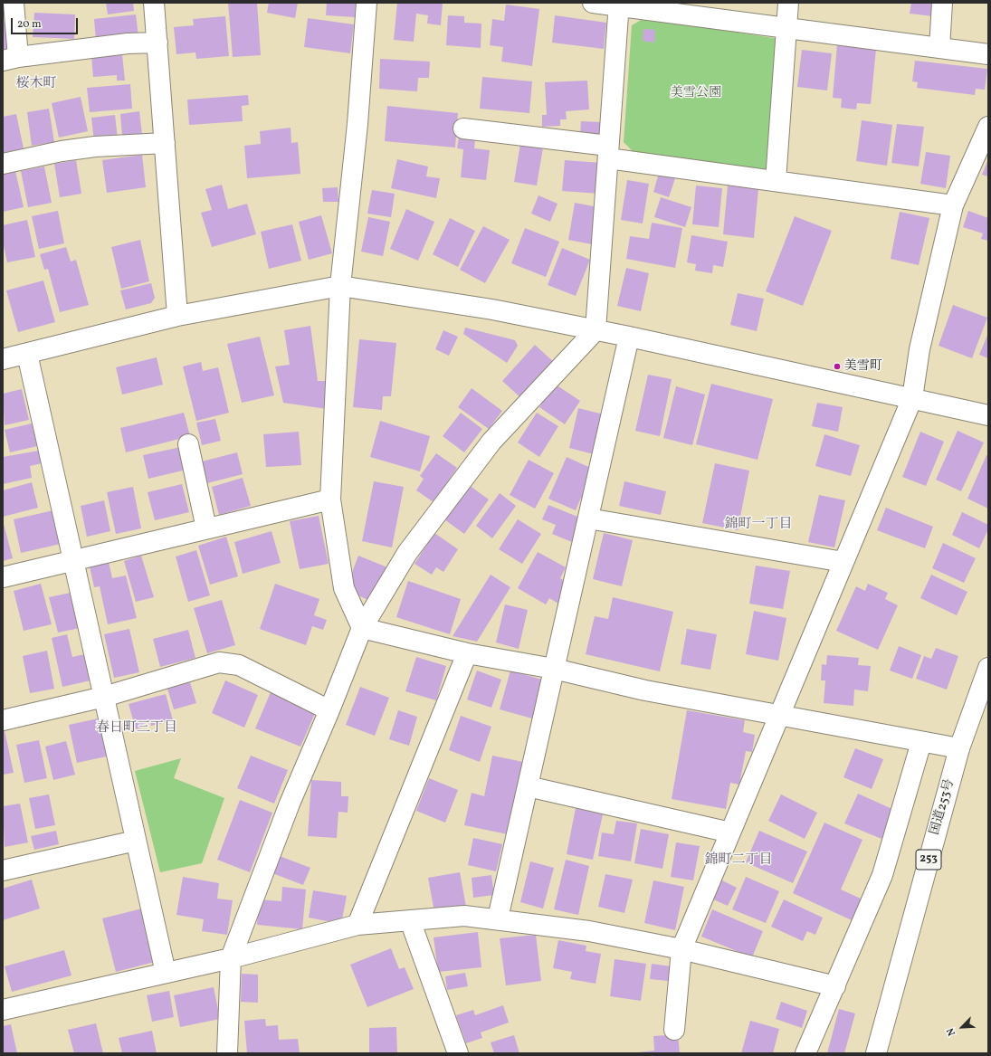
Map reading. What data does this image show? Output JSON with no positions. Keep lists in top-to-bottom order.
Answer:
{
  "streets": {
    "main road": ["国道253号", "253"]
  },
  "districts": [
    "桜木町",
    "錦町一丁目",
    "春日町三丁目",
    "錦町二丁目"
  ],
  "parks": ["美雪公園"],
  "places": ["美雪町"],
  "scale_bar": "20 m",
  "north": "bottom left"
}
